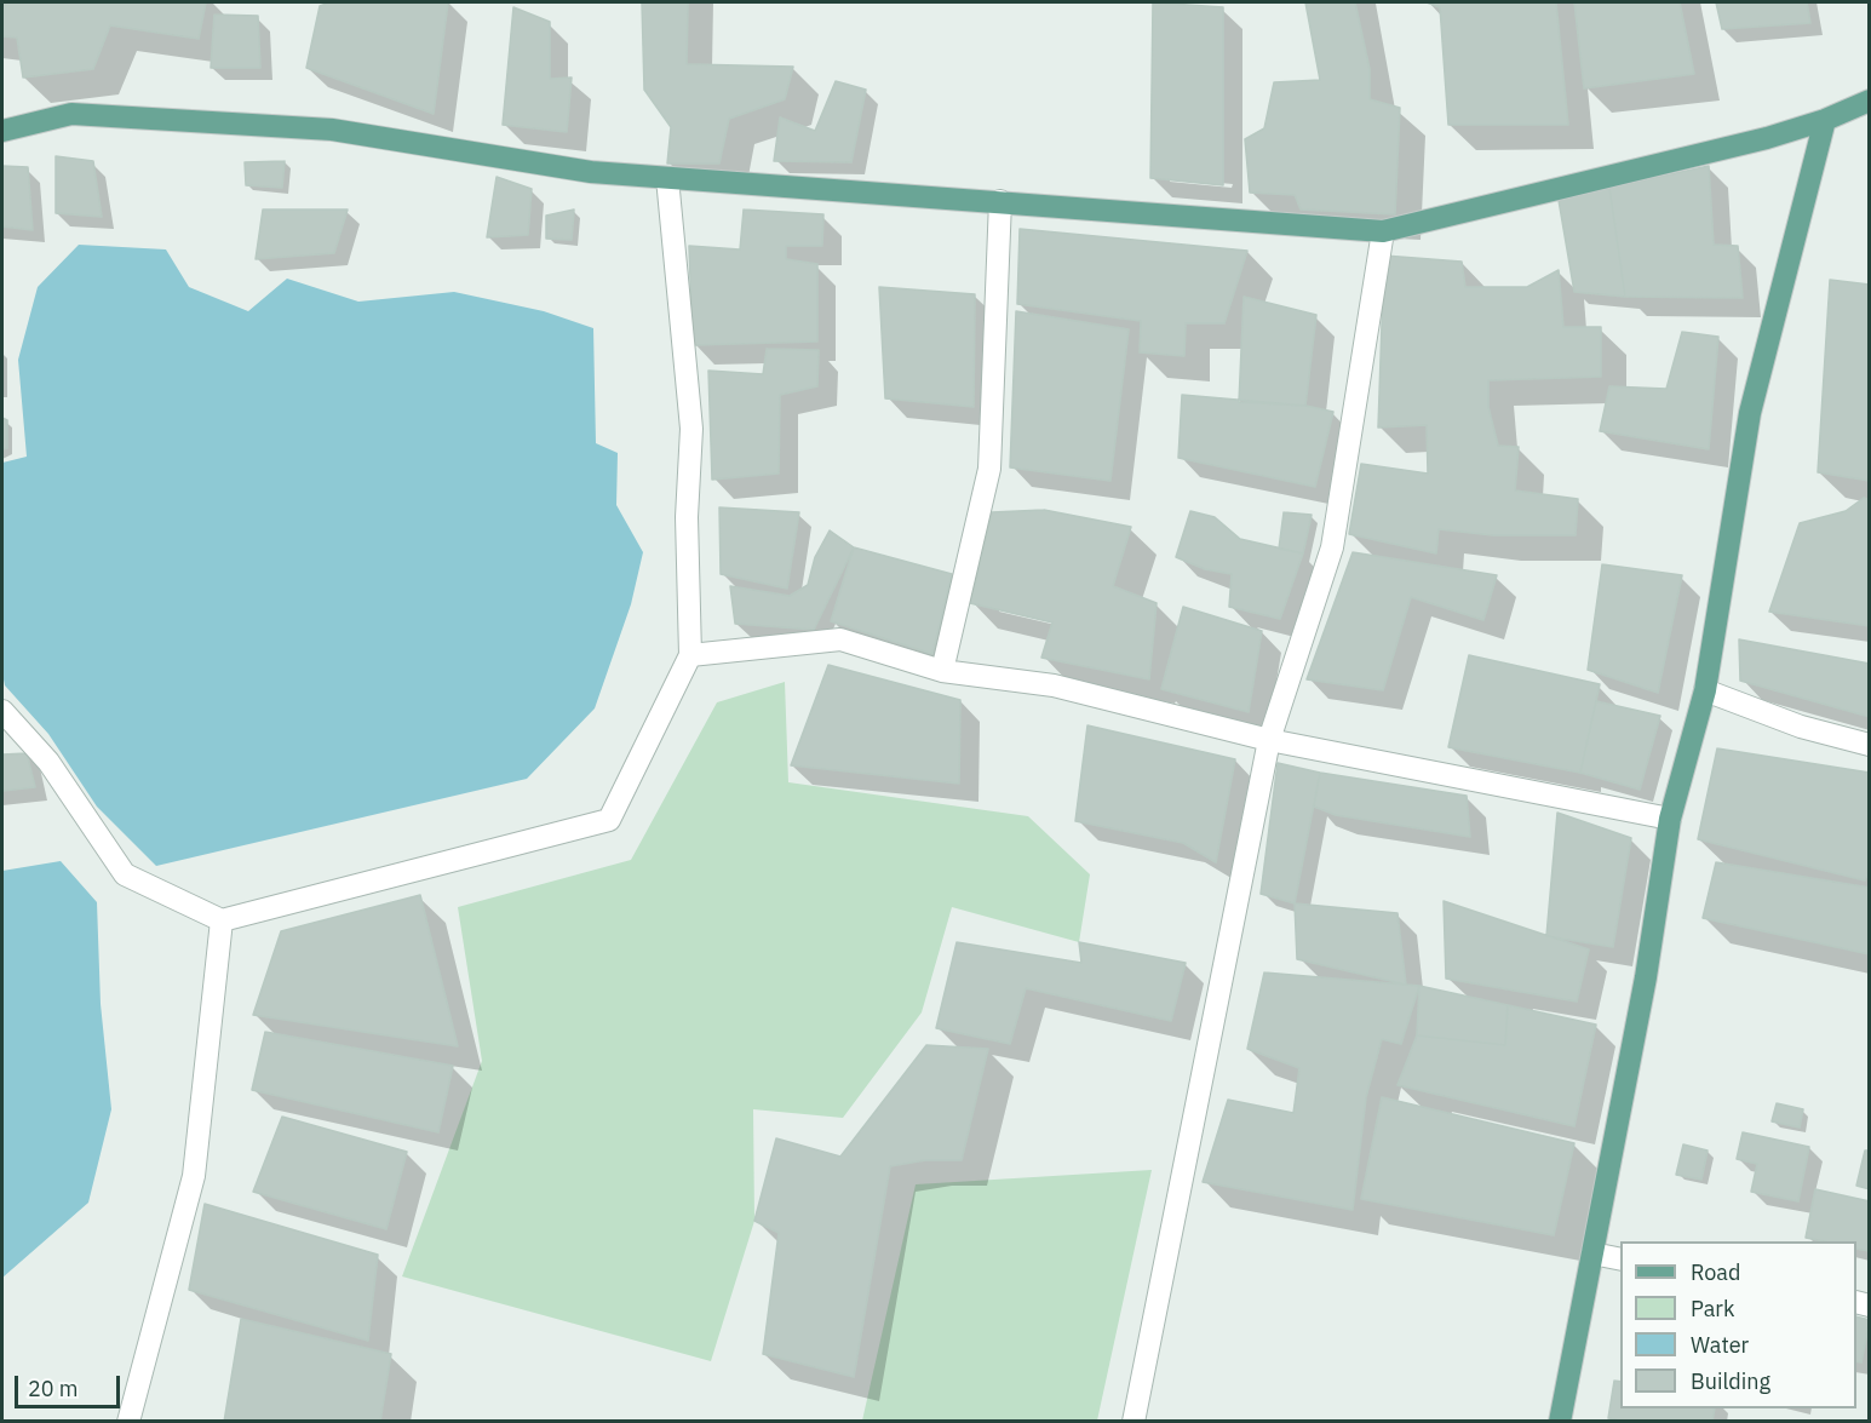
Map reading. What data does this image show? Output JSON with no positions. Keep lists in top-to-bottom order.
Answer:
{
  "legend": [
    "Road",
    "Park",
    "Water",
    "Building"
  ],
  "scale_bar": "20 m"
}
